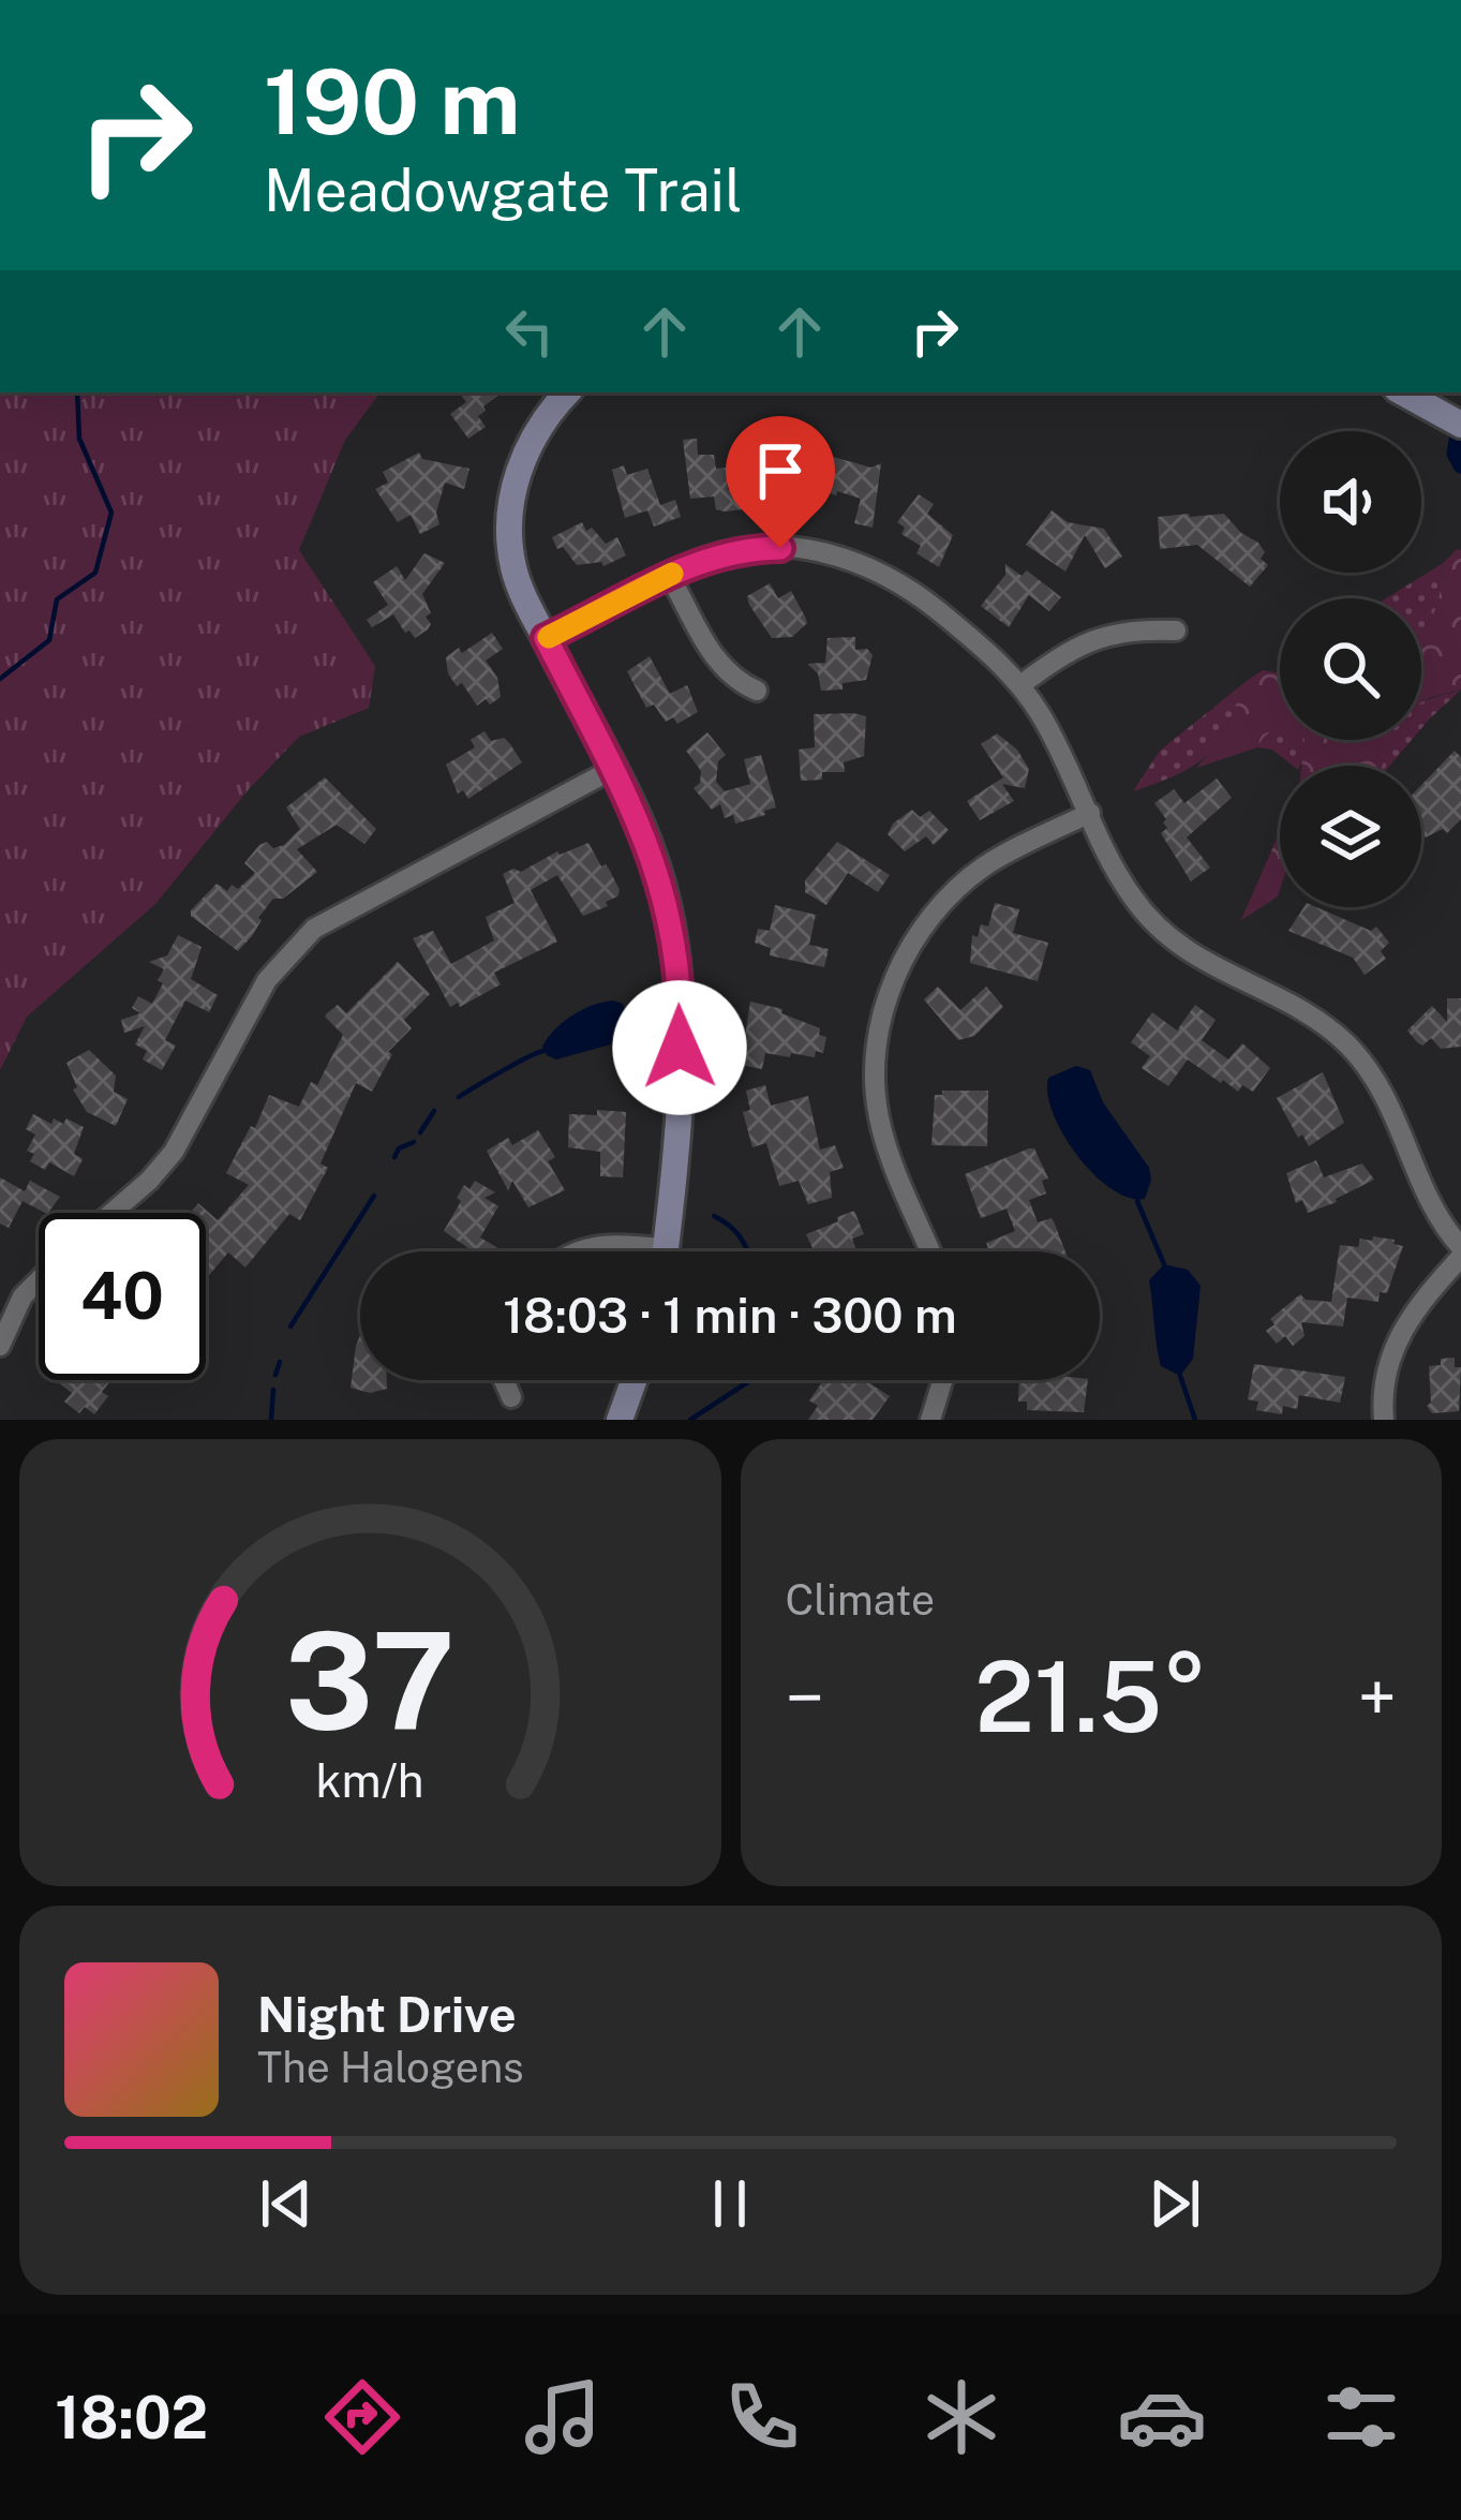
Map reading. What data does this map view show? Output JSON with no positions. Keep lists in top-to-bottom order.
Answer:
{
  "page": {
    "turn": ["190 m", "Meadowgate Trail"],
    "limit": "40",
    "trip": "18:03 · 1 min · 300 m",
    "tile": "Climate",
    "heat": ["−", "21.5°", "+"],
    "song": ["Night Drive", "The Halogens"],
    "tabs": "18:02",
    "gauge": ["37", "km/h"]
  }
}
